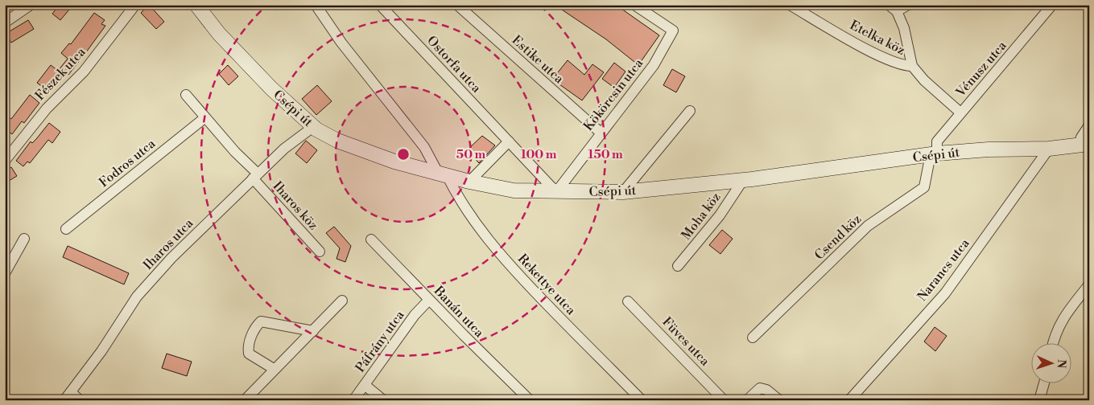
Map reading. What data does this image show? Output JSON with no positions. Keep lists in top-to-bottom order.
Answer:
{
  "streets": {
    "street": [
      "Etelka köz",
      "Estike utca",
      "Ostorfa utca",
      "Vénusz utca",
      "Fészek utca",
      "Kökörcsin utca",
      "Csépi út",
      "Fodros utca",
      "Iharos köz",
      "Moha köz",
      "Csend köz",
      "Iharos utca",
      "Narancs utca",
      "Rekettye utca",
      "Banán utca",
      "Páfrány utca",
      "Füves utca"
    ]
  },
  "crossings": [
    ["Estike utca", "Kökörcsin utca"],
    ["Ostorfa utca", "Kökörcsin utca"],
    ["Ostorfa utca", "Csépi út"],
    ["Vénusz utca", "Csépi út"],
    ["Vénusz utca", "Csend köz"],
    ["Kökörcsin utca", "Csépi út"],
    ["Csépi út", "Moha köz"],
    ["Csépi út", "Csend köz"],
    ["Csépi út", "Iharos utca"],
    ["Csépi út", "Narancs utca"],
    ["Csépi út", "Rekettye utca"],
    ["Iharos köz", "Iharos utca"],
    ["Banán utca", "Páfrány utca"]
  ],
  "north": "right",
  "rings": ["50 m", "100 m", "150 m"]
}
